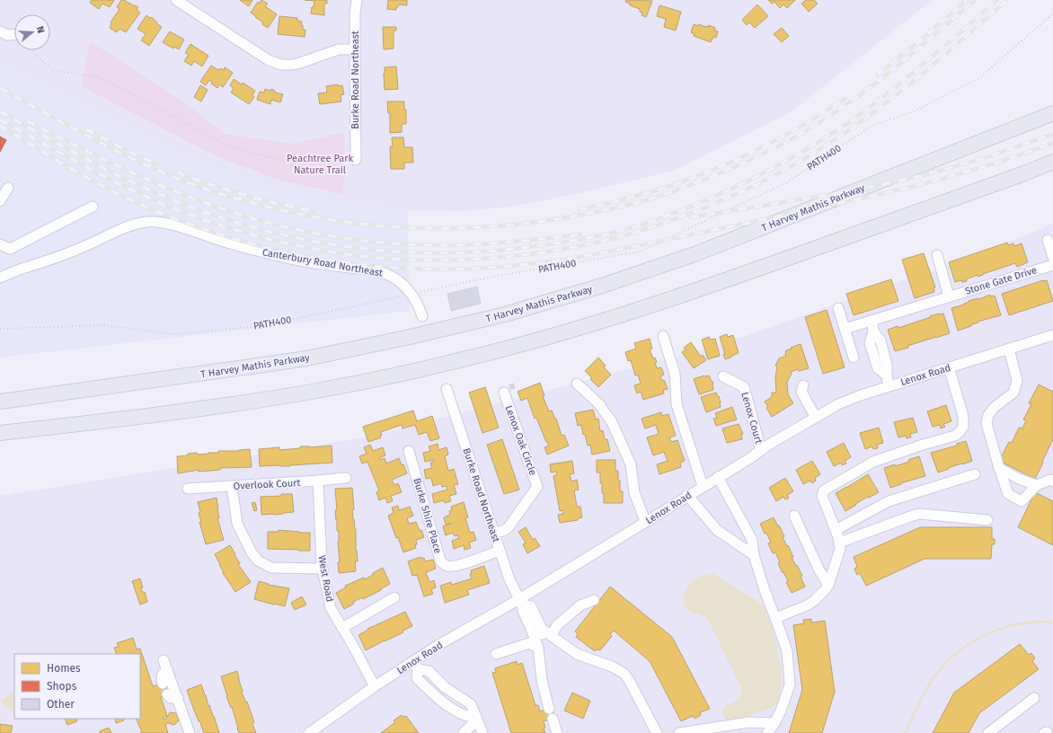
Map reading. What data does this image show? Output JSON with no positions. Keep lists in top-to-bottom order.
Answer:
{
  "streets": {
    "highway": ["T Harvey Mathis Parkway"],
    "street": [
      "Burke Road Northeast",
      "Canterbury Road Northeast",
      "Stone Gate Drive",
      "Lenox Road",
      "Lenox Court",
      "Lenox Oak Circle",
      "Overlook Court",
      "Burke Shire Place",
      "West Road"
    ],
    "path": ["PATH400"]
  },
  "crossings": [
    ["Burke Road Northeast", "Lenox Road"],
    ["Burke Road Northeast", "Lenox Oak Circle"],
    ["Burke Road Northeast", "Burke Shire Place"],
    ["PATH400", "Canterbury Road Northeast"],
    ["Lenox Road", "Lenox Court"],
    ["Lenox Road", "West Road"],
    ["Overlook Court", "West Road"]
  ],
  "parks": ["Peachtree Park Nature Trail"],
  "legend": ["Homes", "Shops", "Other"],
  "north": "right"
}
